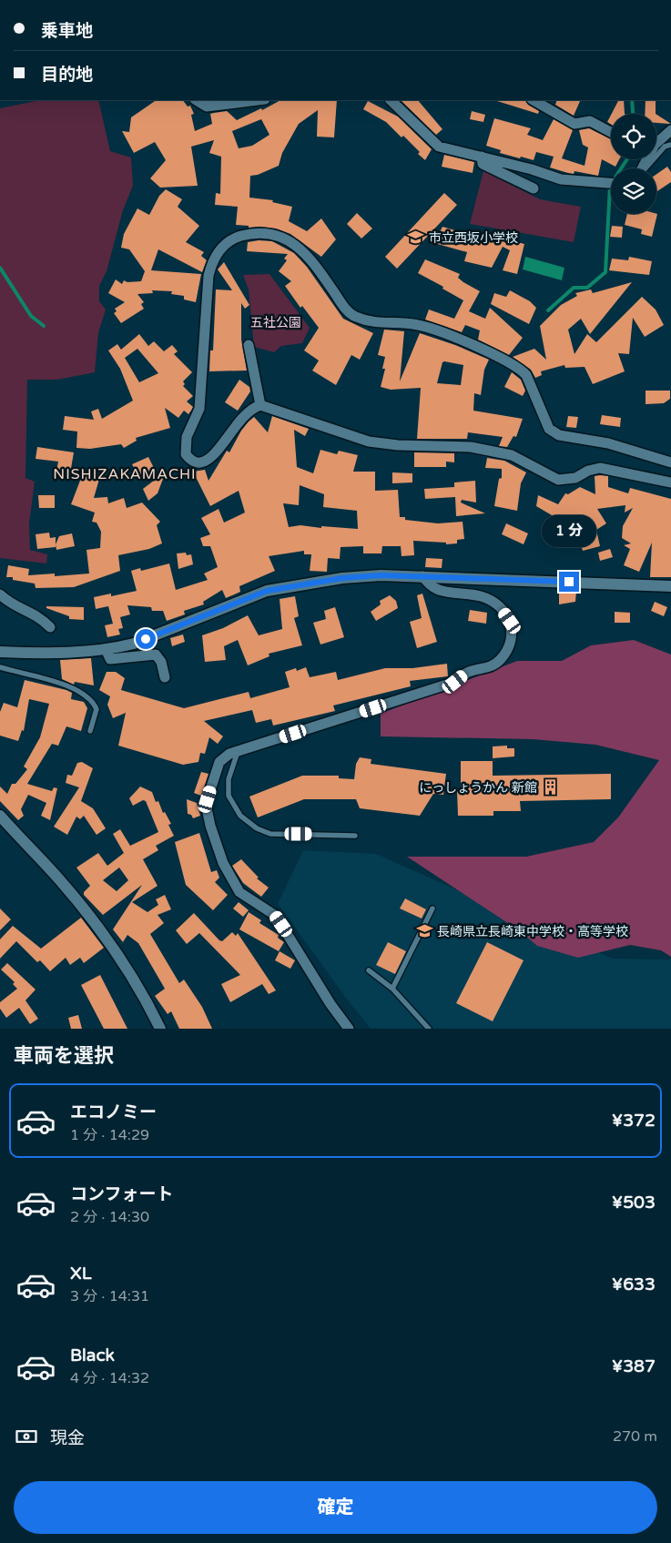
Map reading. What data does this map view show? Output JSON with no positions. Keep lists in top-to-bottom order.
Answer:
{
  "districts": ["NISHIZAKAMACHI"],
  "parks": ["五社公園"],
  "places": {
    "school or university": ["市立西坂小学校", "長崎県立長崎東中学校・高等学校"],
    "building": ["にっしょうかん 新館"]
  },
  "page": {
    "banner": ["乗車地", "目的地"],
    "bubble": "1 分",
    "heading": "車両を選択",
    "list": [
      {
        "name": "エコノミー",
        "note": "1 分 · 14:29",
        "value": "¥372"
      },
      {
        "name": "コンフォート",
        "note": "2 分 · 14:30",
        "value": "¥503"
      },
      {
        "name": "XL",
        "note": "3 分 · 14:31",
        "value": "¥633"
      },
      {
        "name": "Black",
        "note": "4 分 · 14:32",
        "value": "¥387"
      }
    ],
    "pay": ["現金", "270 m"],
    "buttons": "確定"
  }
}
